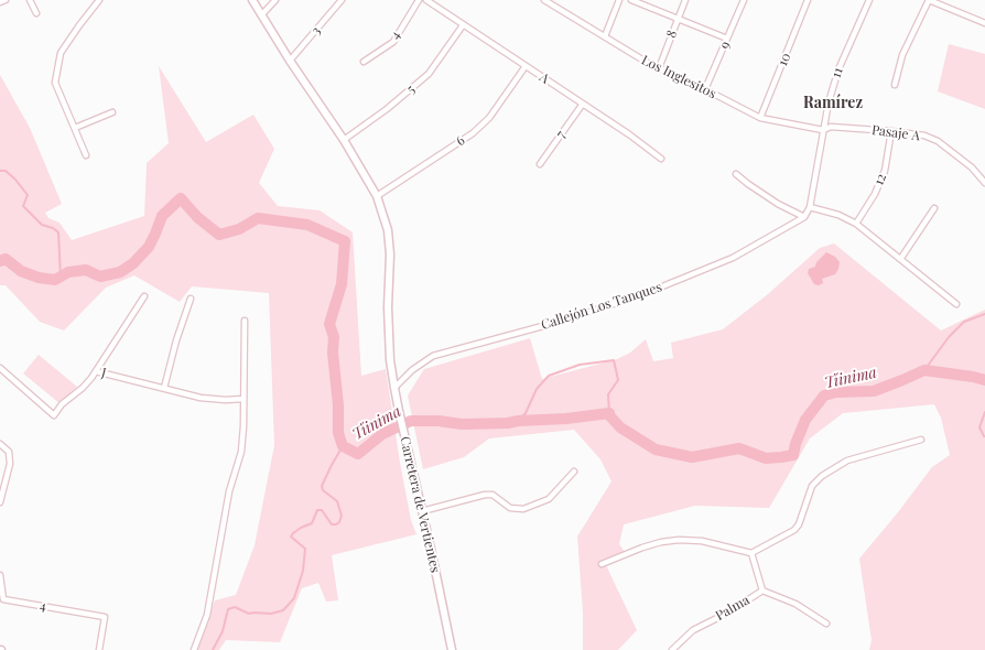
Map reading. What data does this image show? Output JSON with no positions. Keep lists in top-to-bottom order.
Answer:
{
  "streets": {
    "main road": ["Carretera de Vertientes"],
    "street": [
      "3",
      "8",
      "4",
      "9",
      "10",
      "11",
      "Los Inglesitos",
      "A",
      "5",
      "Pasaje A",
      "7",
      "6",
      "12",
      "Callejón Los Tanques",
      "J",
      "Palma"
    ]
  },
  "crossings": [
    ["3", "Carretera de Vertientes"],
    ["8", "Los Inglesitos"],
    ["9", "Los Inglesitos"],
    ["10", "Los Inglesitos"],
    ["11", "Los Inglesitos"],
    ["11", "Pasaje A"],
    ["11", "Callejón Los Tanques"],
    ["Los Inglesitos", "Pasaje A"],
    ["A", "5"],
    ["A", "7"],
    ["A", "6"],
    ["5", "Carretera de Vertientes"],
    ["Pasaje A", "12"],
    ["6", "Carretera de Vertientes"],
    ["Callejón Los Tanques", "Carretera de Vertientes"]
  ],
  "districts": ["Ramírez"],
  "water": ["Tíinima"]
}
